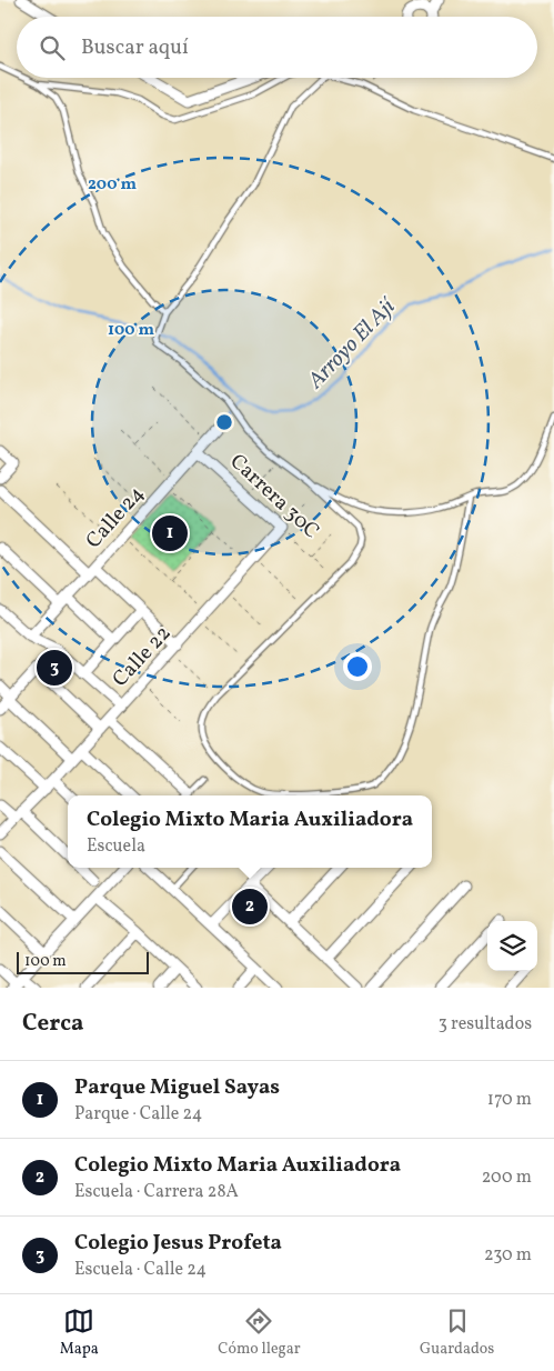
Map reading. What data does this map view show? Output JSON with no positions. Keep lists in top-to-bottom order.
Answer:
{
  "streets": {
    "street": ["Carrera 30C", "Calle 24", "Calle 22"]
  },
  "crossings": [
    ["Carrera 30C", "Calle 24"],
    ["Carrera 30C", "Calle 22"]
  ],
  "water": ["Arroyo El Ají"],
  "scale_bar": "100 m",
  "page": {
    "search": "Buscar aquí",
    "pins": ["1", "3", "2"],
    "popup": ["Colegio Mixto Maria Auxiliadora", "Escuela"],
    "scale": "100 m",
    "heading": ["Cerca", "3 resultados"],
    "list": [
      {
        "mark": "1",
        "name": "Parque Miguel Sayas",
        "note": "Parque · Calle 24",
        "value": "170 m"
      },
      {
        "mark": "2",
        "name": "Colegio Mixto Maria Auxiliadora",
        "note": "Escuela · Carrera 28A",
        "value": "200 m"
      },
      {
        "mark": "3",
        "name": "Colegio Jesus Profeta",
        "note": "Escuela · Calle 24",
        "value": "230 m"
      }
    ],
    "nav": ["Mapa", "Cómo llegar", "Guardados"]
  },
  "rings": ["200 m", "100 m"]
}
